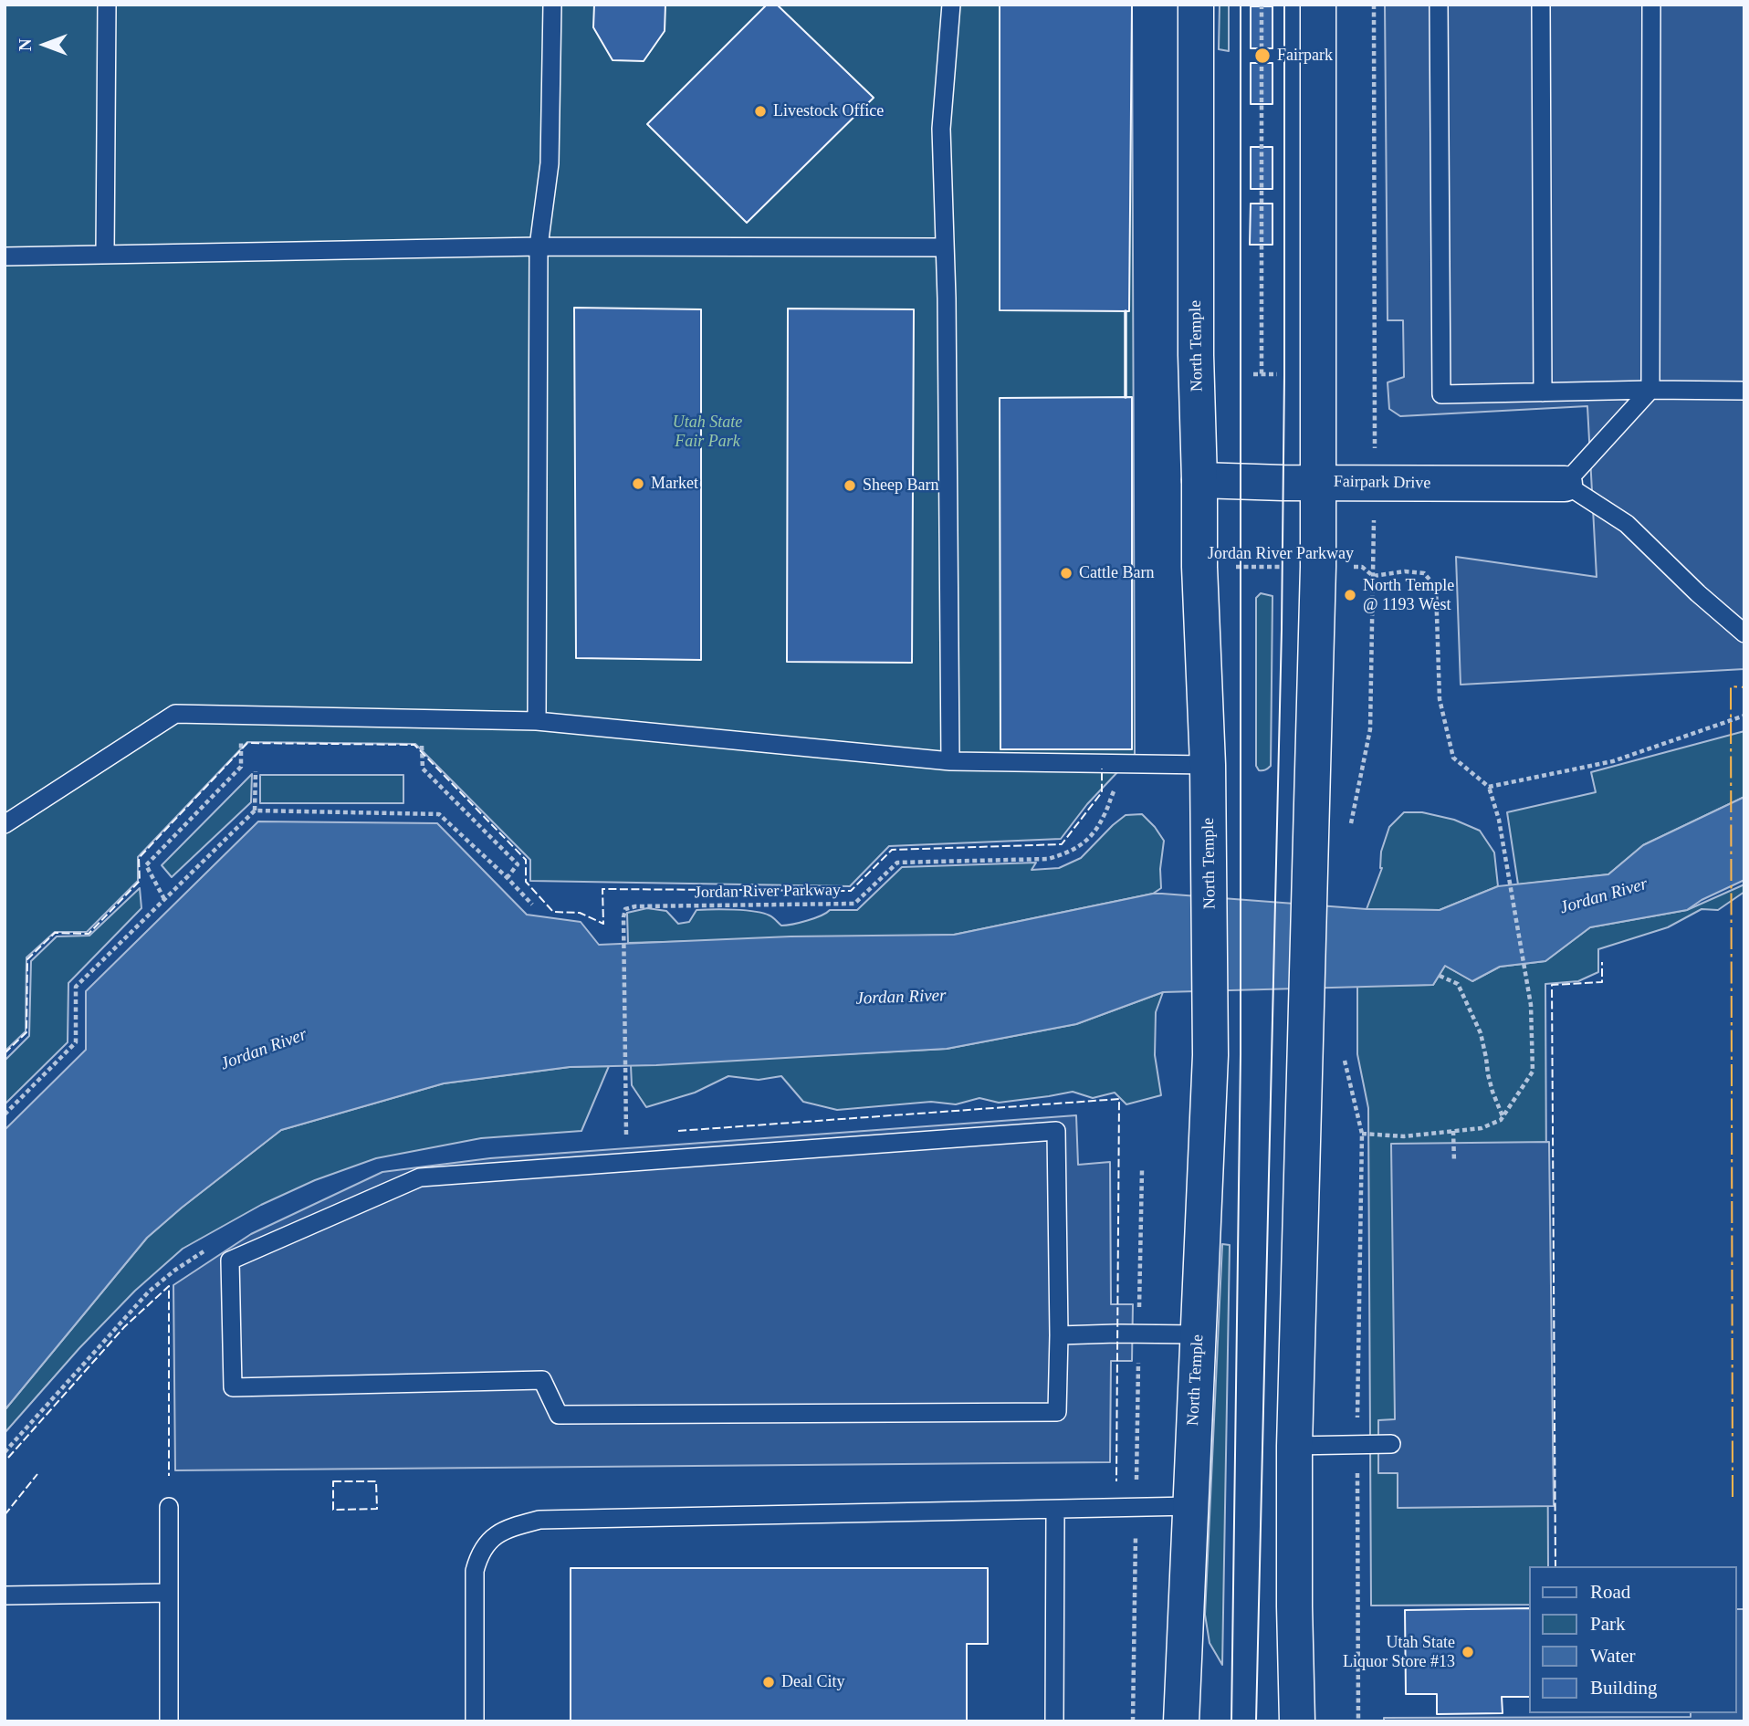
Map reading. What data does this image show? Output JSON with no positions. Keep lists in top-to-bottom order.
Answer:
{
  "streets": {
    "main road": ["North Temple", "Fairpark Drive"],
    "path": ["Jordan River Parkway"]
  },
  "crossings": [
    ["North Temple", "Fairpark Drive"],
    ["North Temple", "Jordan River Parkway"]
  ],
  "water": ["Jordan River"],
  "parks": ["Utah State Fair Park"],
  "places": [
    "Fairpark",
    "Livestock Office",
    "Market",
    "Sheep Barn",
    "Cattle Barn",
    "North Temple @ 1193 West",
    "Utah State Liquor Store #13",
    "Deal City"
  ],
  "legend": [
    "Road",
    "Park",
    "Water",
    "Building"
  ],
  "north": "left"
}
